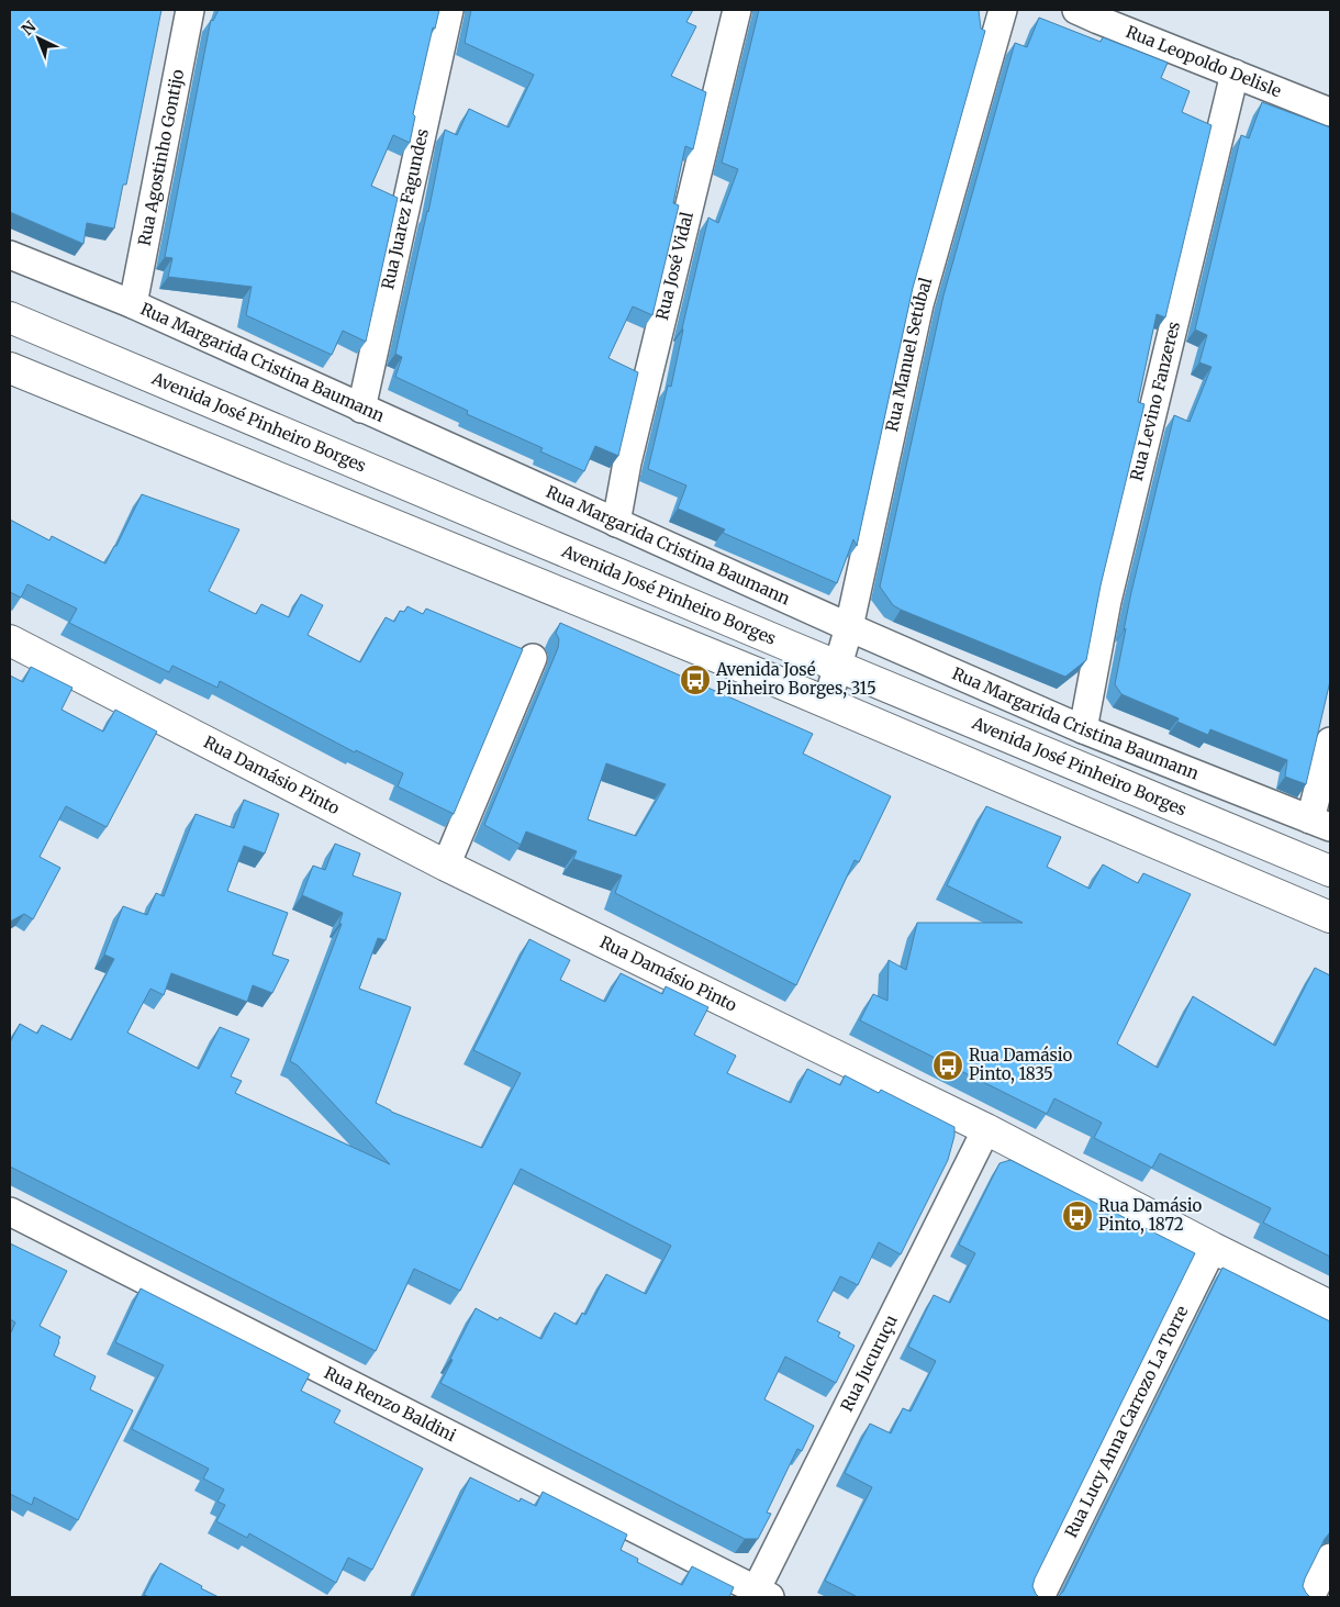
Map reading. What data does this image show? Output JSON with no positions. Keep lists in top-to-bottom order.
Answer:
{
  "streets": {
    "main road": ["Avenida José Pinheiro Borges", "Rua Damásio Pinto"],
    "street": [
      "Rua Leopoldo Delisle",
      "Rua Agostinho Gontijo",
      "Rua Juarez Fagundes",
      "Rua José Vidal",
      "Rua Manuel Setúbal",
      "Rua Margarida Cristina Baumann",
      "Rua Levino Fanzeres",
      "Rua Jucuruçu",
      "Rua Renzo Baldini",
      "Rua Lucy Anna Carrozo La Torre"
    ]
  },
  "crossings": [
    ["Rua Leopoldo Delisle", "Rua Levino Fanzeres"],
    ["Rua Agostinho Gontijo", "Rua Margarida Cristina Baumann"],
    ["Rua Juarez Fagundes", "Rua Margarida Cristina Baumann"],
    ["Rua José Vidal", "Rua Margarida Cristina Baumann"],
    ["Rua Manuel Setúbal", "Rua Margarida Cristina Baumann"],
    ["Rua Manuel Setúbal", "Avenida José Pinheiro Borges"],
    ["Rua Margarida Cristina Baumann", "Rua Levino Fanzeres"],
    ["Rua Damásio Pinto", "Rua Jucuruçu"],
    ["Rua Damásio Pinto", "Rua Lucy Anna Carrozo La Torre"],
    ["Rua Jucuruçu", "Rua Renzo Baldini"]
  ],
  "places": {
    "bus stop": ["Avenida José Pinheiro Borges, 315", "Rua Damásio Pinto, 1835", "Rua Damásio Pinto, 1872"]
  },
  "north": "top left"
}
